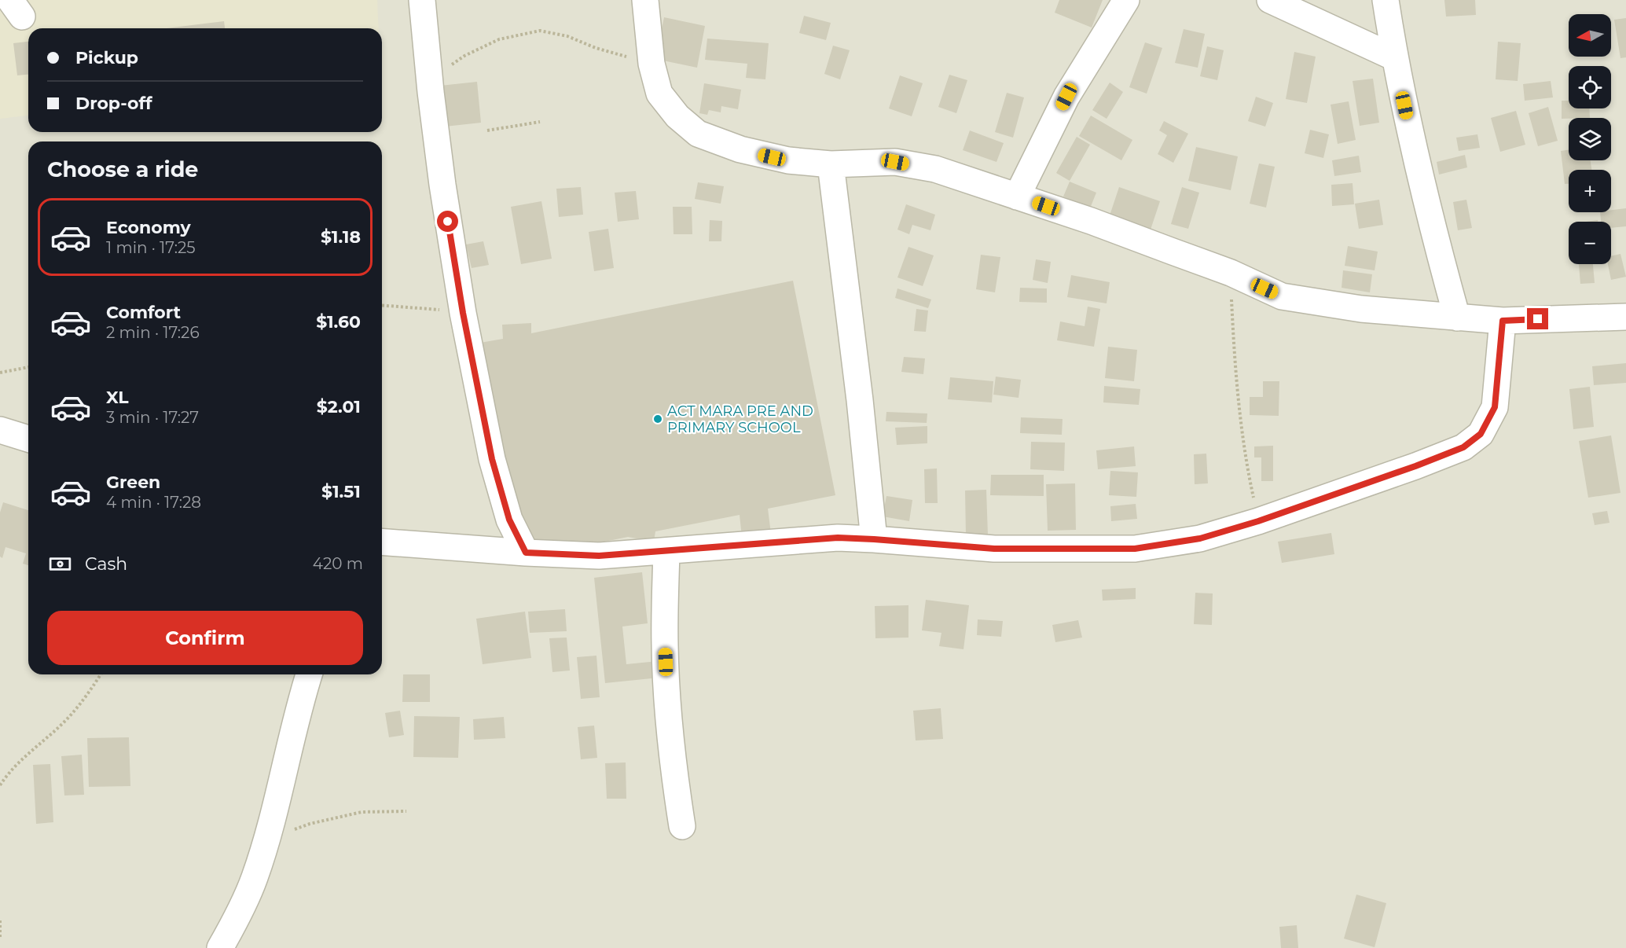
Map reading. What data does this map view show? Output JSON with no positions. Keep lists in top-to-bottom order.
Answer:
{
  "places": ["ACT MARA PRE AND PRIMARY SCHOOL"],
  "north": "left",
  "page": {
    "map_buttons": ["+", "−"],
    "banner": ["Pickup", "Drop-off"],
    "heading": "Choose a ride",
    "list": [
      {
        "name": "Economy",
        "note": "1 min · 17:25",
        "value": "$1.18"
      },
      {
        "name": "Comfort",
        "note": "2 min · 17:26",
        "value": "$1.60"
      },
      {
        "name": "XL",
        "note": "3 min · 17:27",
        "value": "$2.01"
      },
      {
        "name": "Green",
        "note": "4 min · 17:28",
        "value": "$1.51"
      }
    ],
    "pay": ["Cash", "420 m"],
    "buttons": "Confirm"
  }
}
